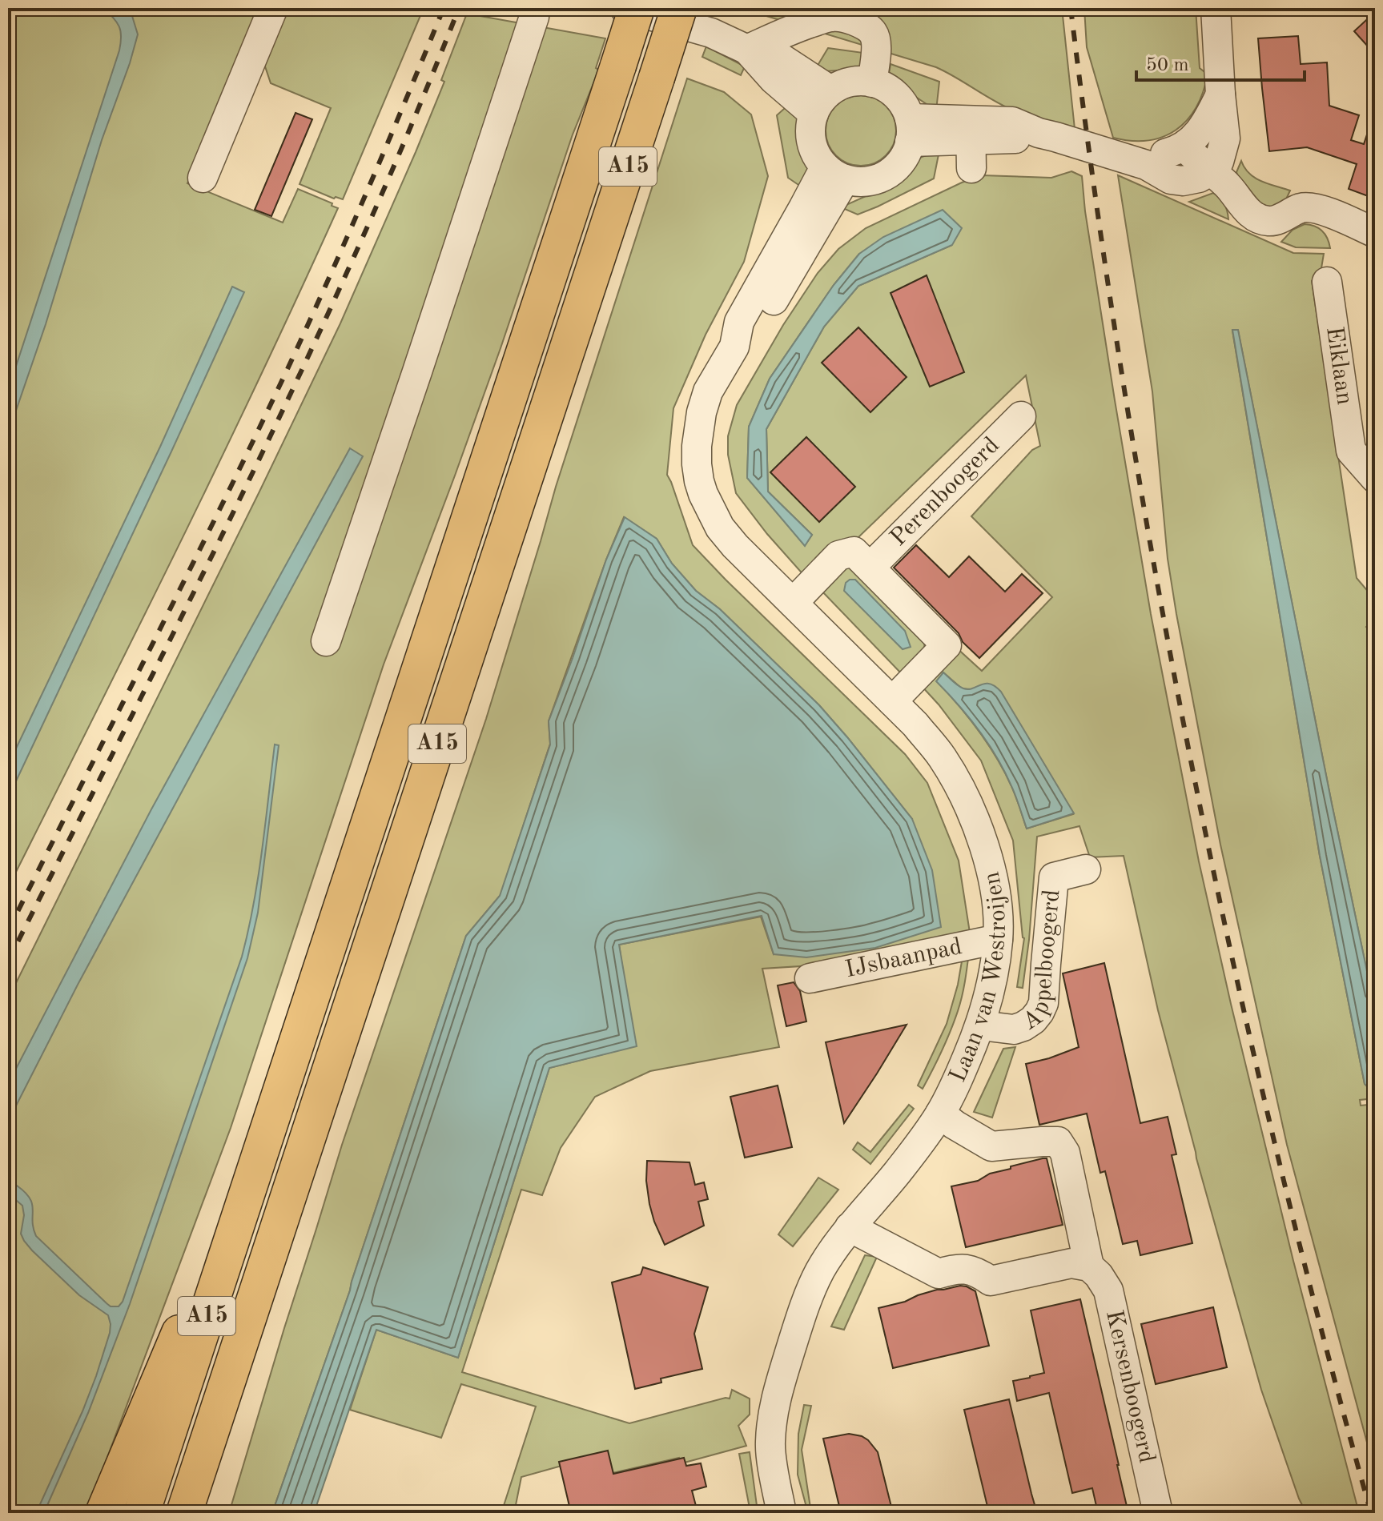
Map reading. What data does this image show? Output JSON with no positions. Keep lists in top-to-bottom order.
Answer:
{
  "streets": {
    "highway": ["A15"],
    "street": [
      "Eiklaan",
      "Perenboogerd",
      "Appelboogerd",
      "IJsbaanpad",
      "Laan van Westroijen",
      "Kersenboogerd"
    ]
  },
  "crossings": [
    ["Perenboogerd", "Laan van Westroijen"],
    ["Appelboogerd", "Laan van Westroijen"],
    ["IJsbaanpad", "Laan van Westroijen"],
    ["Laan van Westroijen", "Kersenboogerd"]
  ],
  "scale_bar": "50 m"
}
